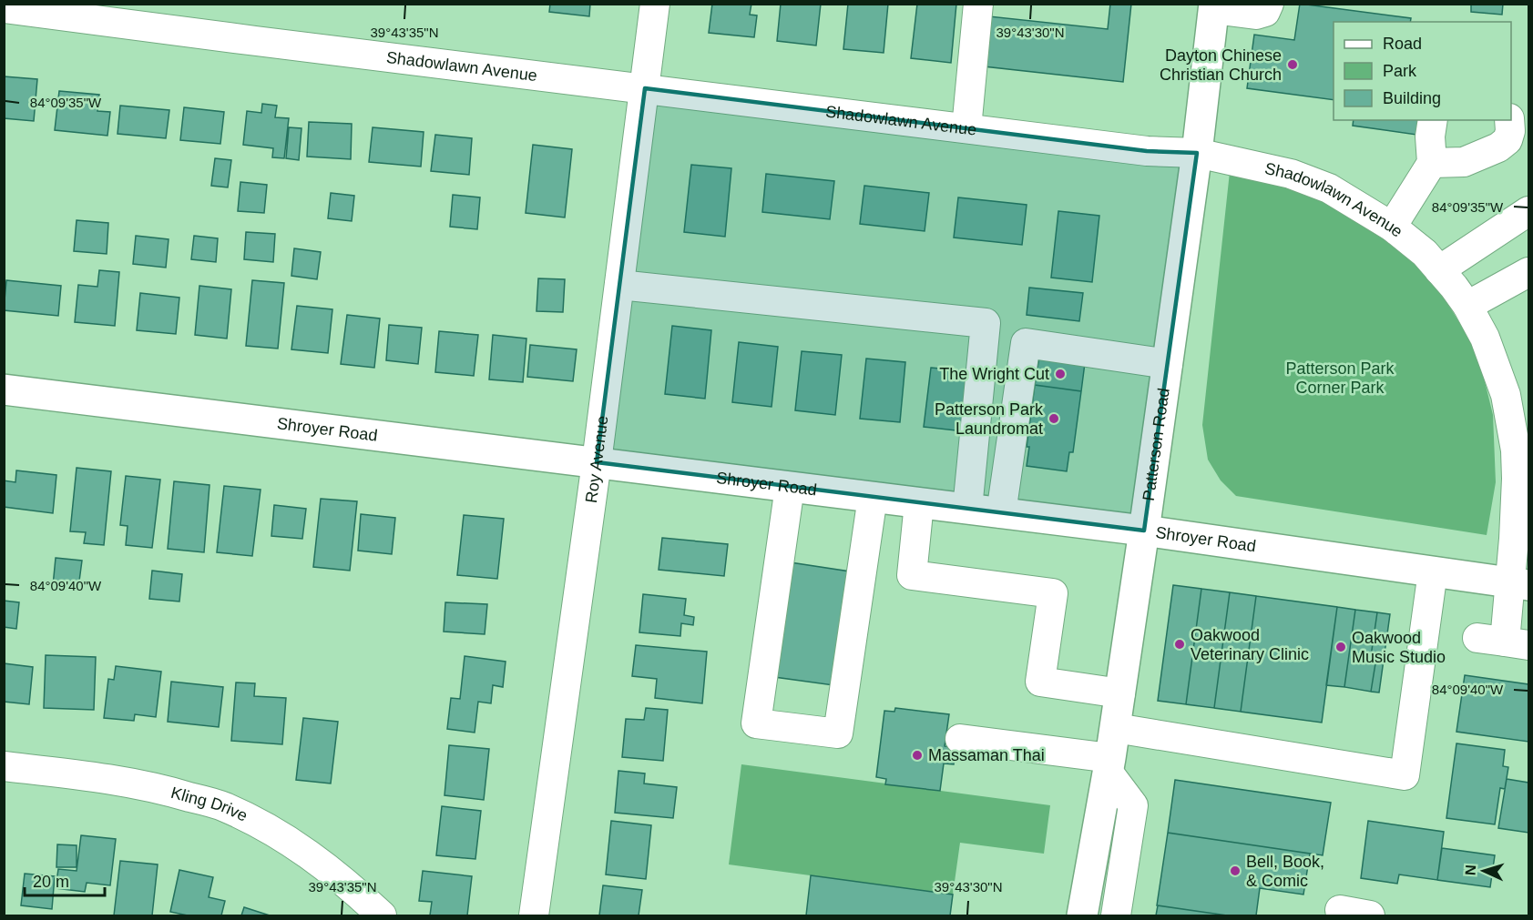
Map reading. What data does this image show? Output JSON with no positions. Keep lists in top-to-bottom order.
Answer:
{
  "streets": {
    "main road": ["Shroyer Road", "Patterson Road"],
    "street": ["Shadowlawn Avenue", "Roy Avenue", "Kling Drive"]
  },
  "crossings": [
    ["Shadowlawn Avenue", "Shroyer Road"],
    ["Shadowlawn Avenue", "Patterson Road"],
    ["Shadowlawn Avenue", "Roy Avenue"],
    ["Shroyer Road", "Patterson Road"],
    ["Shroyer Road", "Roy Avenue"]
  ],
  "parks": ["Patterson Park Corner Park"],
  "places": [
    "Dayton Chinese Christian Church",
    "The Wright Cut",
    "Patterson Park Laundromat",
    "Oakwood Veterinary Clinic",
    "Oakwood Music Studio",
    "Massaman Thai",
    "Bell, Book, & Comic"
  ],
  "legend": ["Road", "Park", "Building"],
  "scale_bar": "20 m",
  "north": "left",
  "coordinates": [
    "39°43'35\"N",
    "39°43'30\"N",
    "84°09'35\"W",
    "84°09'40\"W"
  ]
}
